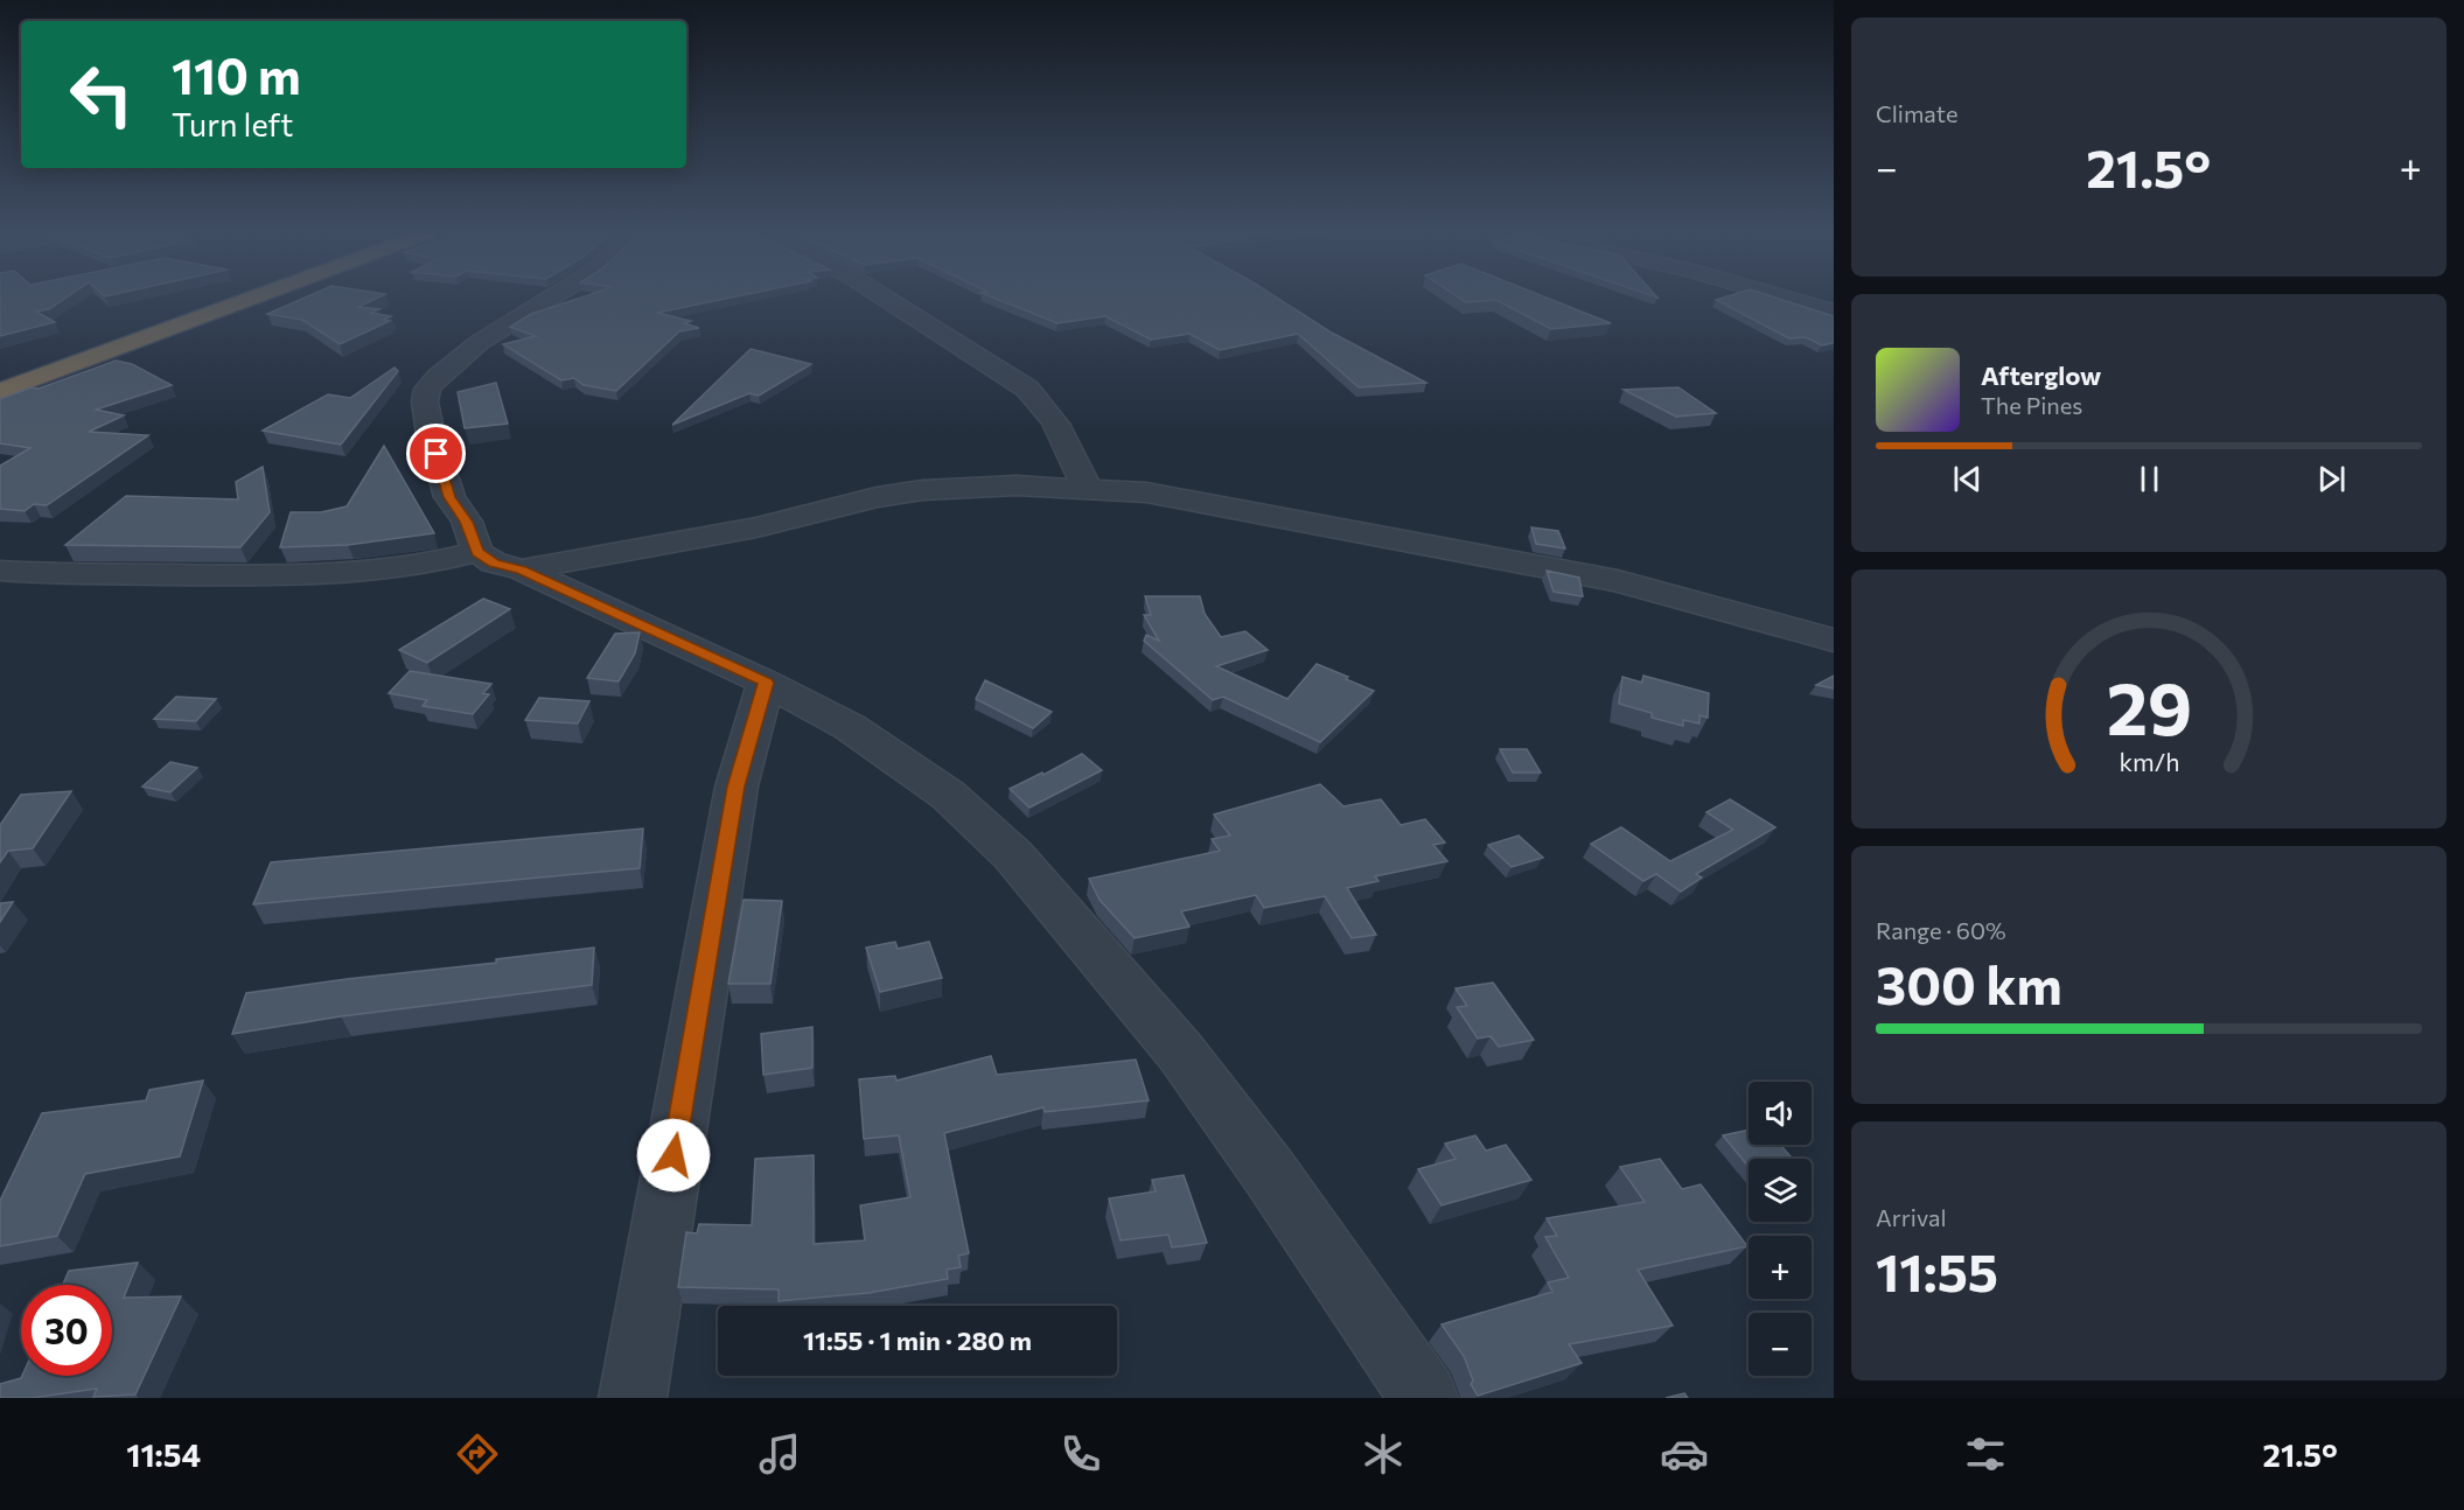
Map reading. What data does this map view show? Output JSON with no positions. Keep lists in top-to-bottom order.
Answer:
{
  "page": {
    "tile": [
      "Climate",
      ["Range · 60%", "300 km"],
      ["Arrival", "11:55"]
    ],
    "turn": ["110 m", "Turn left"],
    "heat": ["−", "21.5°", "+"],
    "song": ["Afterglow", "The Pines"],
    "map_buttons": ["+", "−"],
    "limit": "30",
    "trip": "11:55 · 1 min · 280 m",
    "tabs": ["11:54", "21.5°"],
    "gauge": ["29", "km/h"]
  }
}
